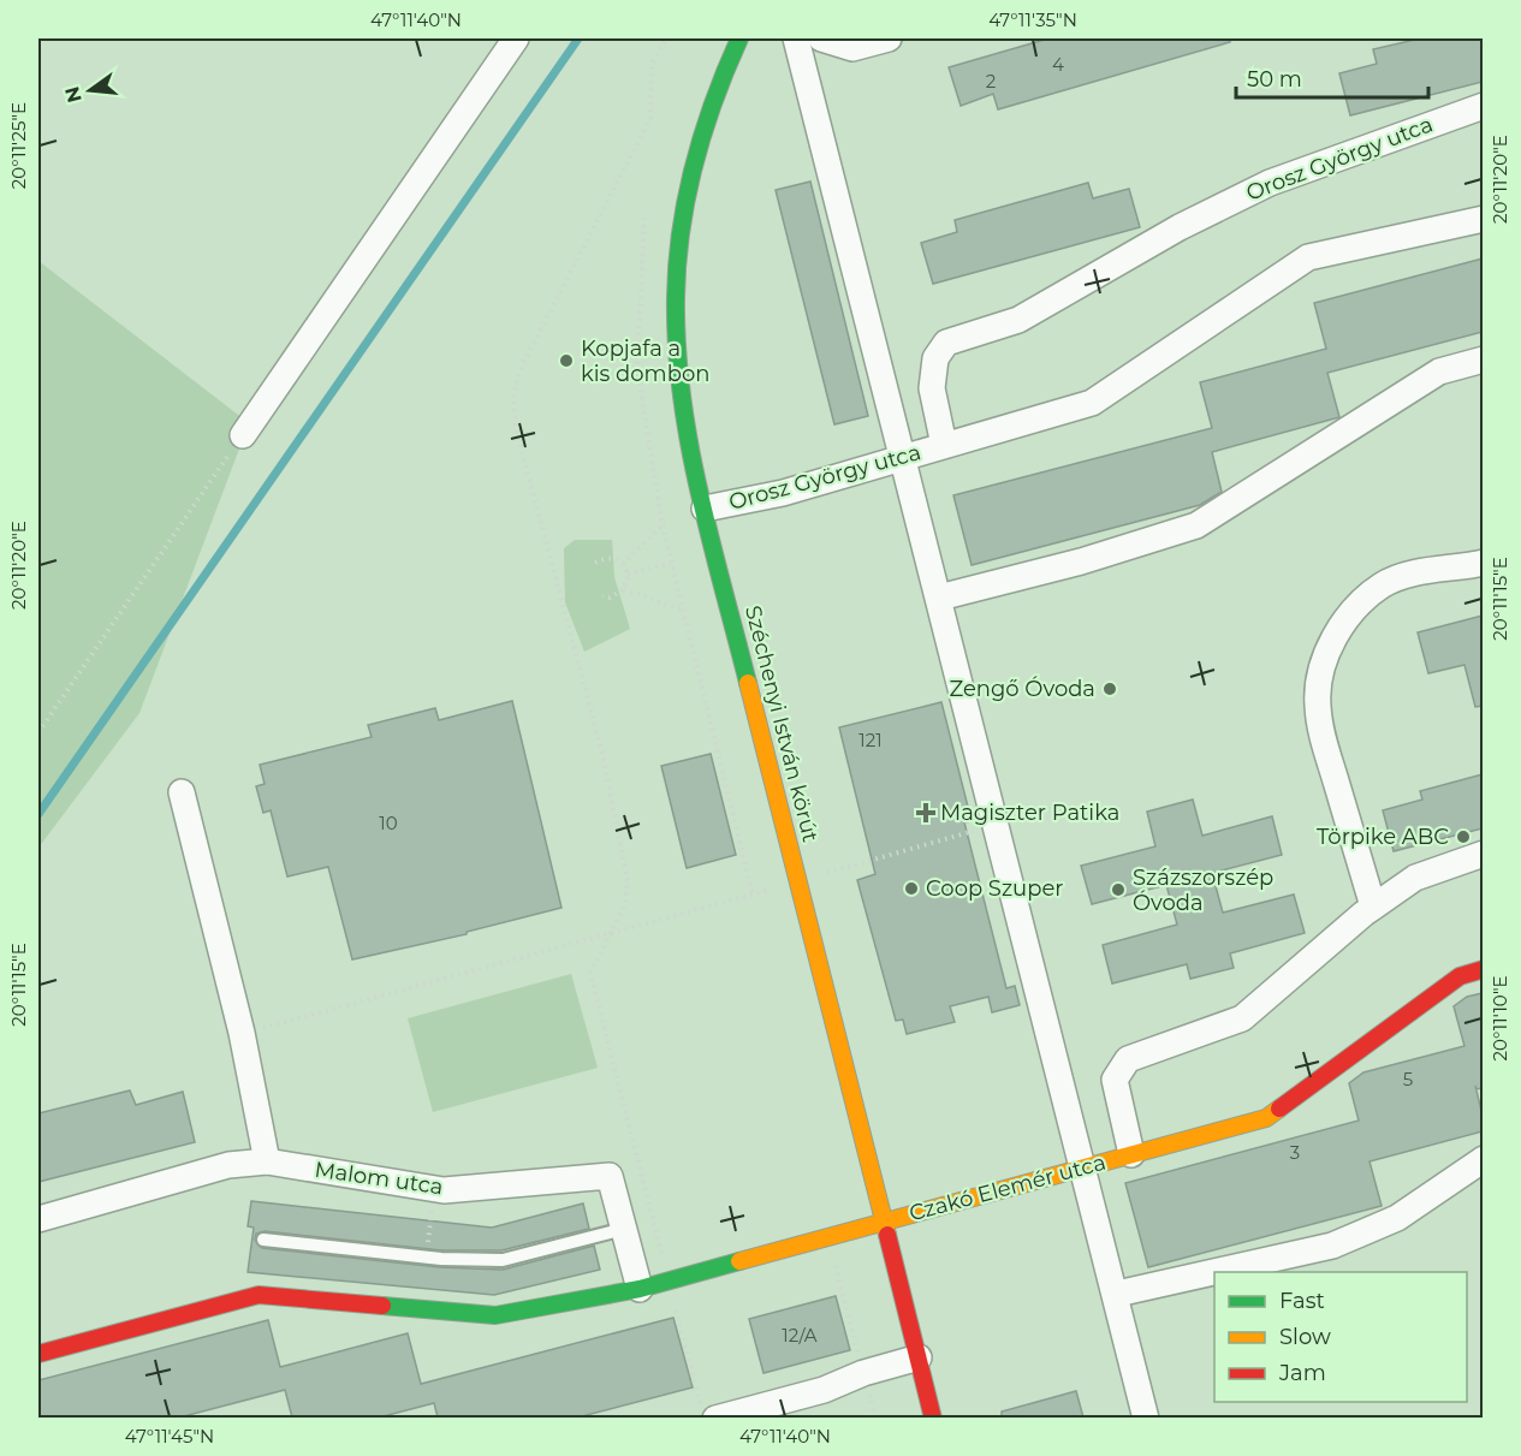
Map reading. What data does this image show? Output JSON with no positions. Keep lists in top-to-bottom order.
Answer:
{
  "streets": {
    "street": [
      "Orosz György utca",
      "Széchenyi István körút",
      "Malom utca",
      "Czakó Elemér utca"
    ]
  },
  "crossings": [
    ["Orosz György utca", "Széchenyi István körút"],
    ["Széchenyi István körút", "Czakó Elemér utca"]
  ],
  "places": {
    "other": [
      "Kopjafa a kis dombon",
      "Zengő Óvoda",
      "Törpike ABC",
      "Coop Szuper",
      "Százszorszép Óvoda"
    ],
    "health": ["Magiszter Patika"]
  },
  "house_numbers": [
    "4",
    "2",
    "121",
    "10",
    "5",
    "3",
    "12/A"
  ],
  "legend": ["Fast", "Slow", "Jam"],
  "scale_bar": "50 m",
  "north": "left",
  "coordinates": [
    "47°11'40\"N",
    "47°11'35\"N",
    "20°11'25\"E",
    "20°11'20\"E",
    "20°11'15\"E",
    "20°11'10\"E",
    "47°11'45\"N"
  ]
}
